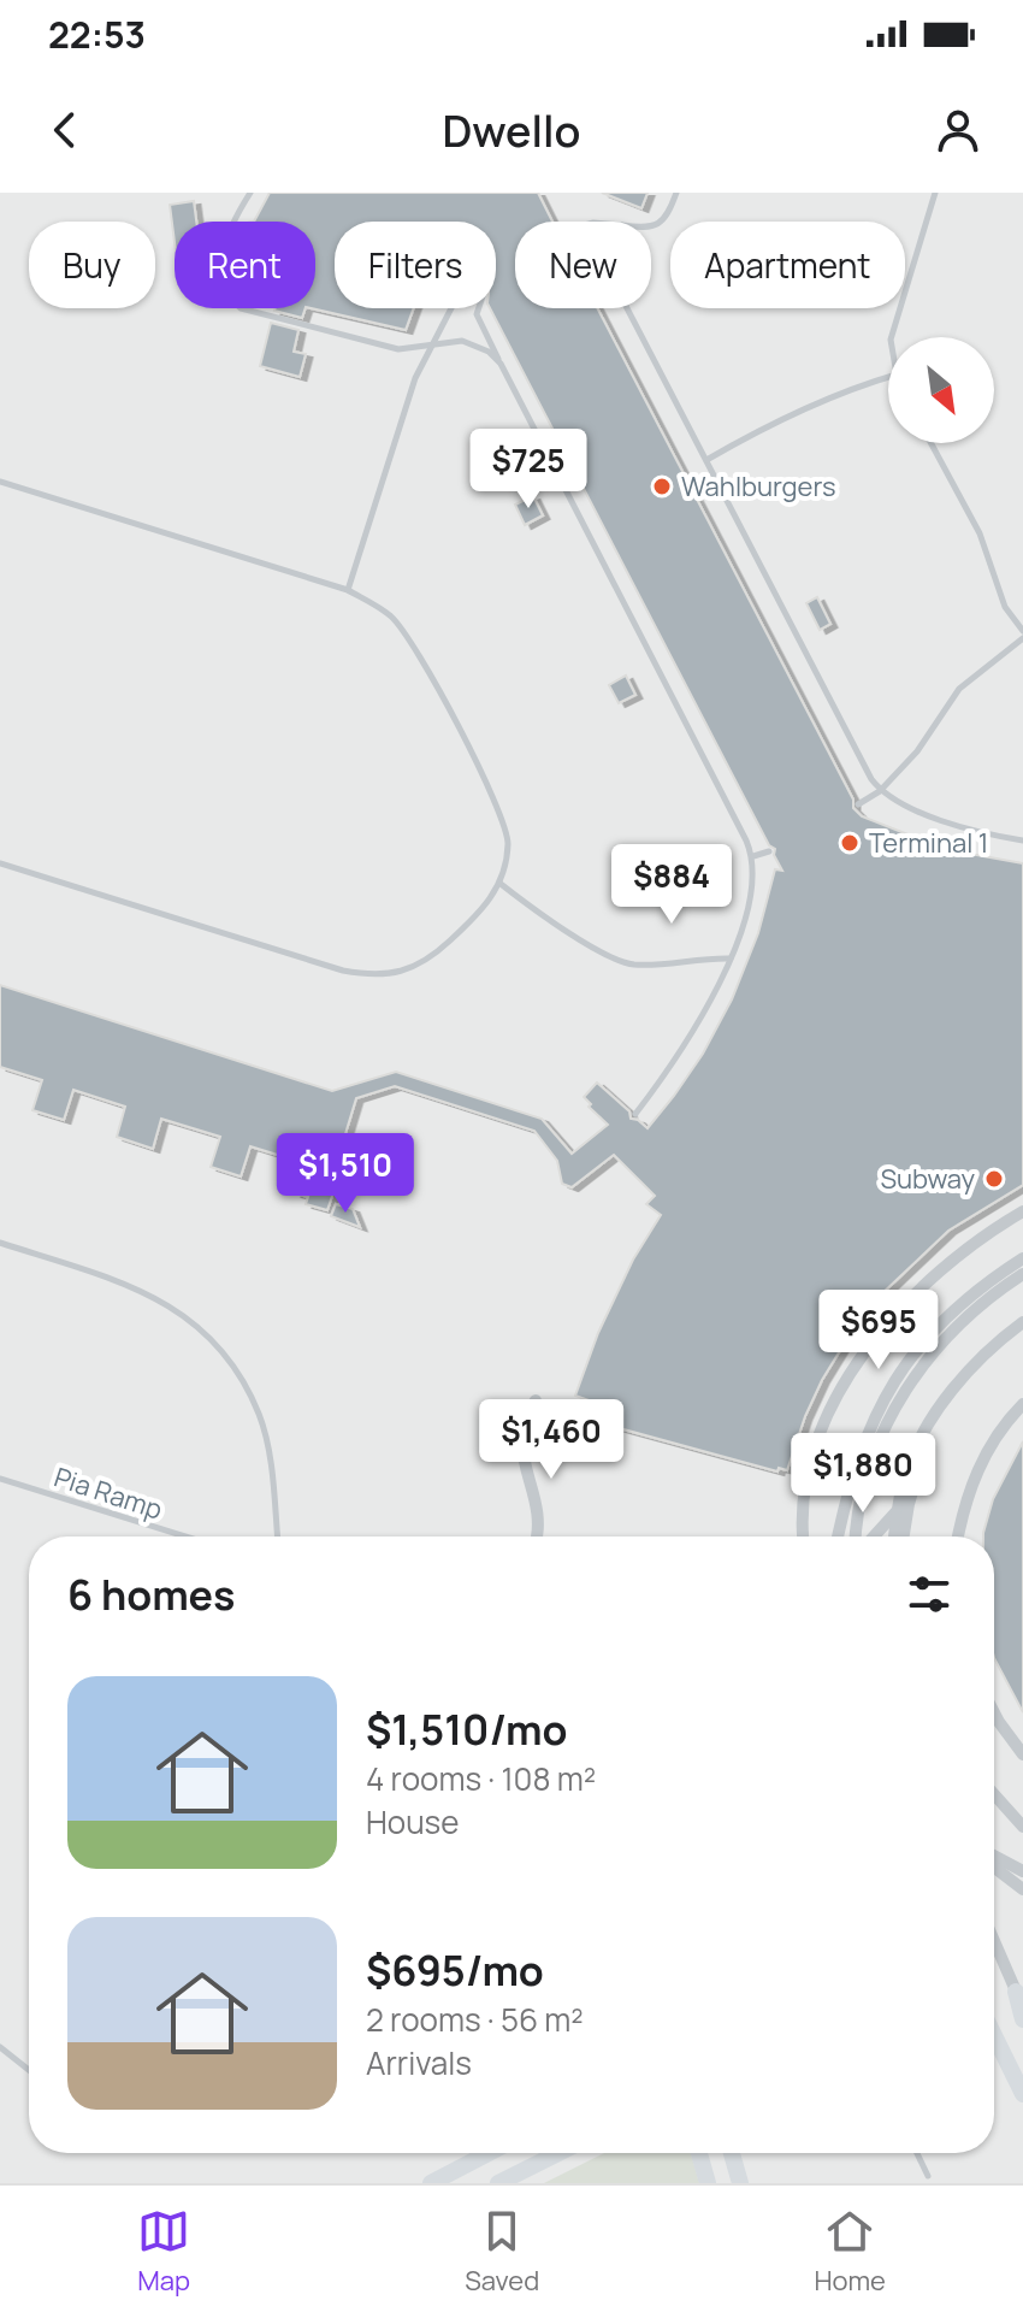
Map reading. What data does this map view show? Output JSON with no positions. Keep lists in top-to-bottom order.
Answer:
{
  "streets": {
    "lane": ["Pia Ramp"]
  },
  "places": ["Wahlburgers", "Terminal 1", "Subway"],
  "north": "bottom right",
  "page": {
    "status": "22:53",
    "header": "Dwello",
    "chip": [
      "Buy",
      "Rent",
      "Filters",
      "New",
      "Apartment"
    ],
    "price": [
      "$725",
      "$884",
      "$1,510",
      "$695",
      "$1,460",
      "$1,880"
    ],
    "heading": "6 homes",
    "list": [
      {
        "name": "$1,510/mo",
        "note": "4 rooms · 108 m² · House"
      },
      {
        "name": "$695/mo",
        "note": "2 rooms · 56 m² · Arrivals"
      }
    ],
    "tabs": ["Map", "Saved", "Home"]
  }
}
